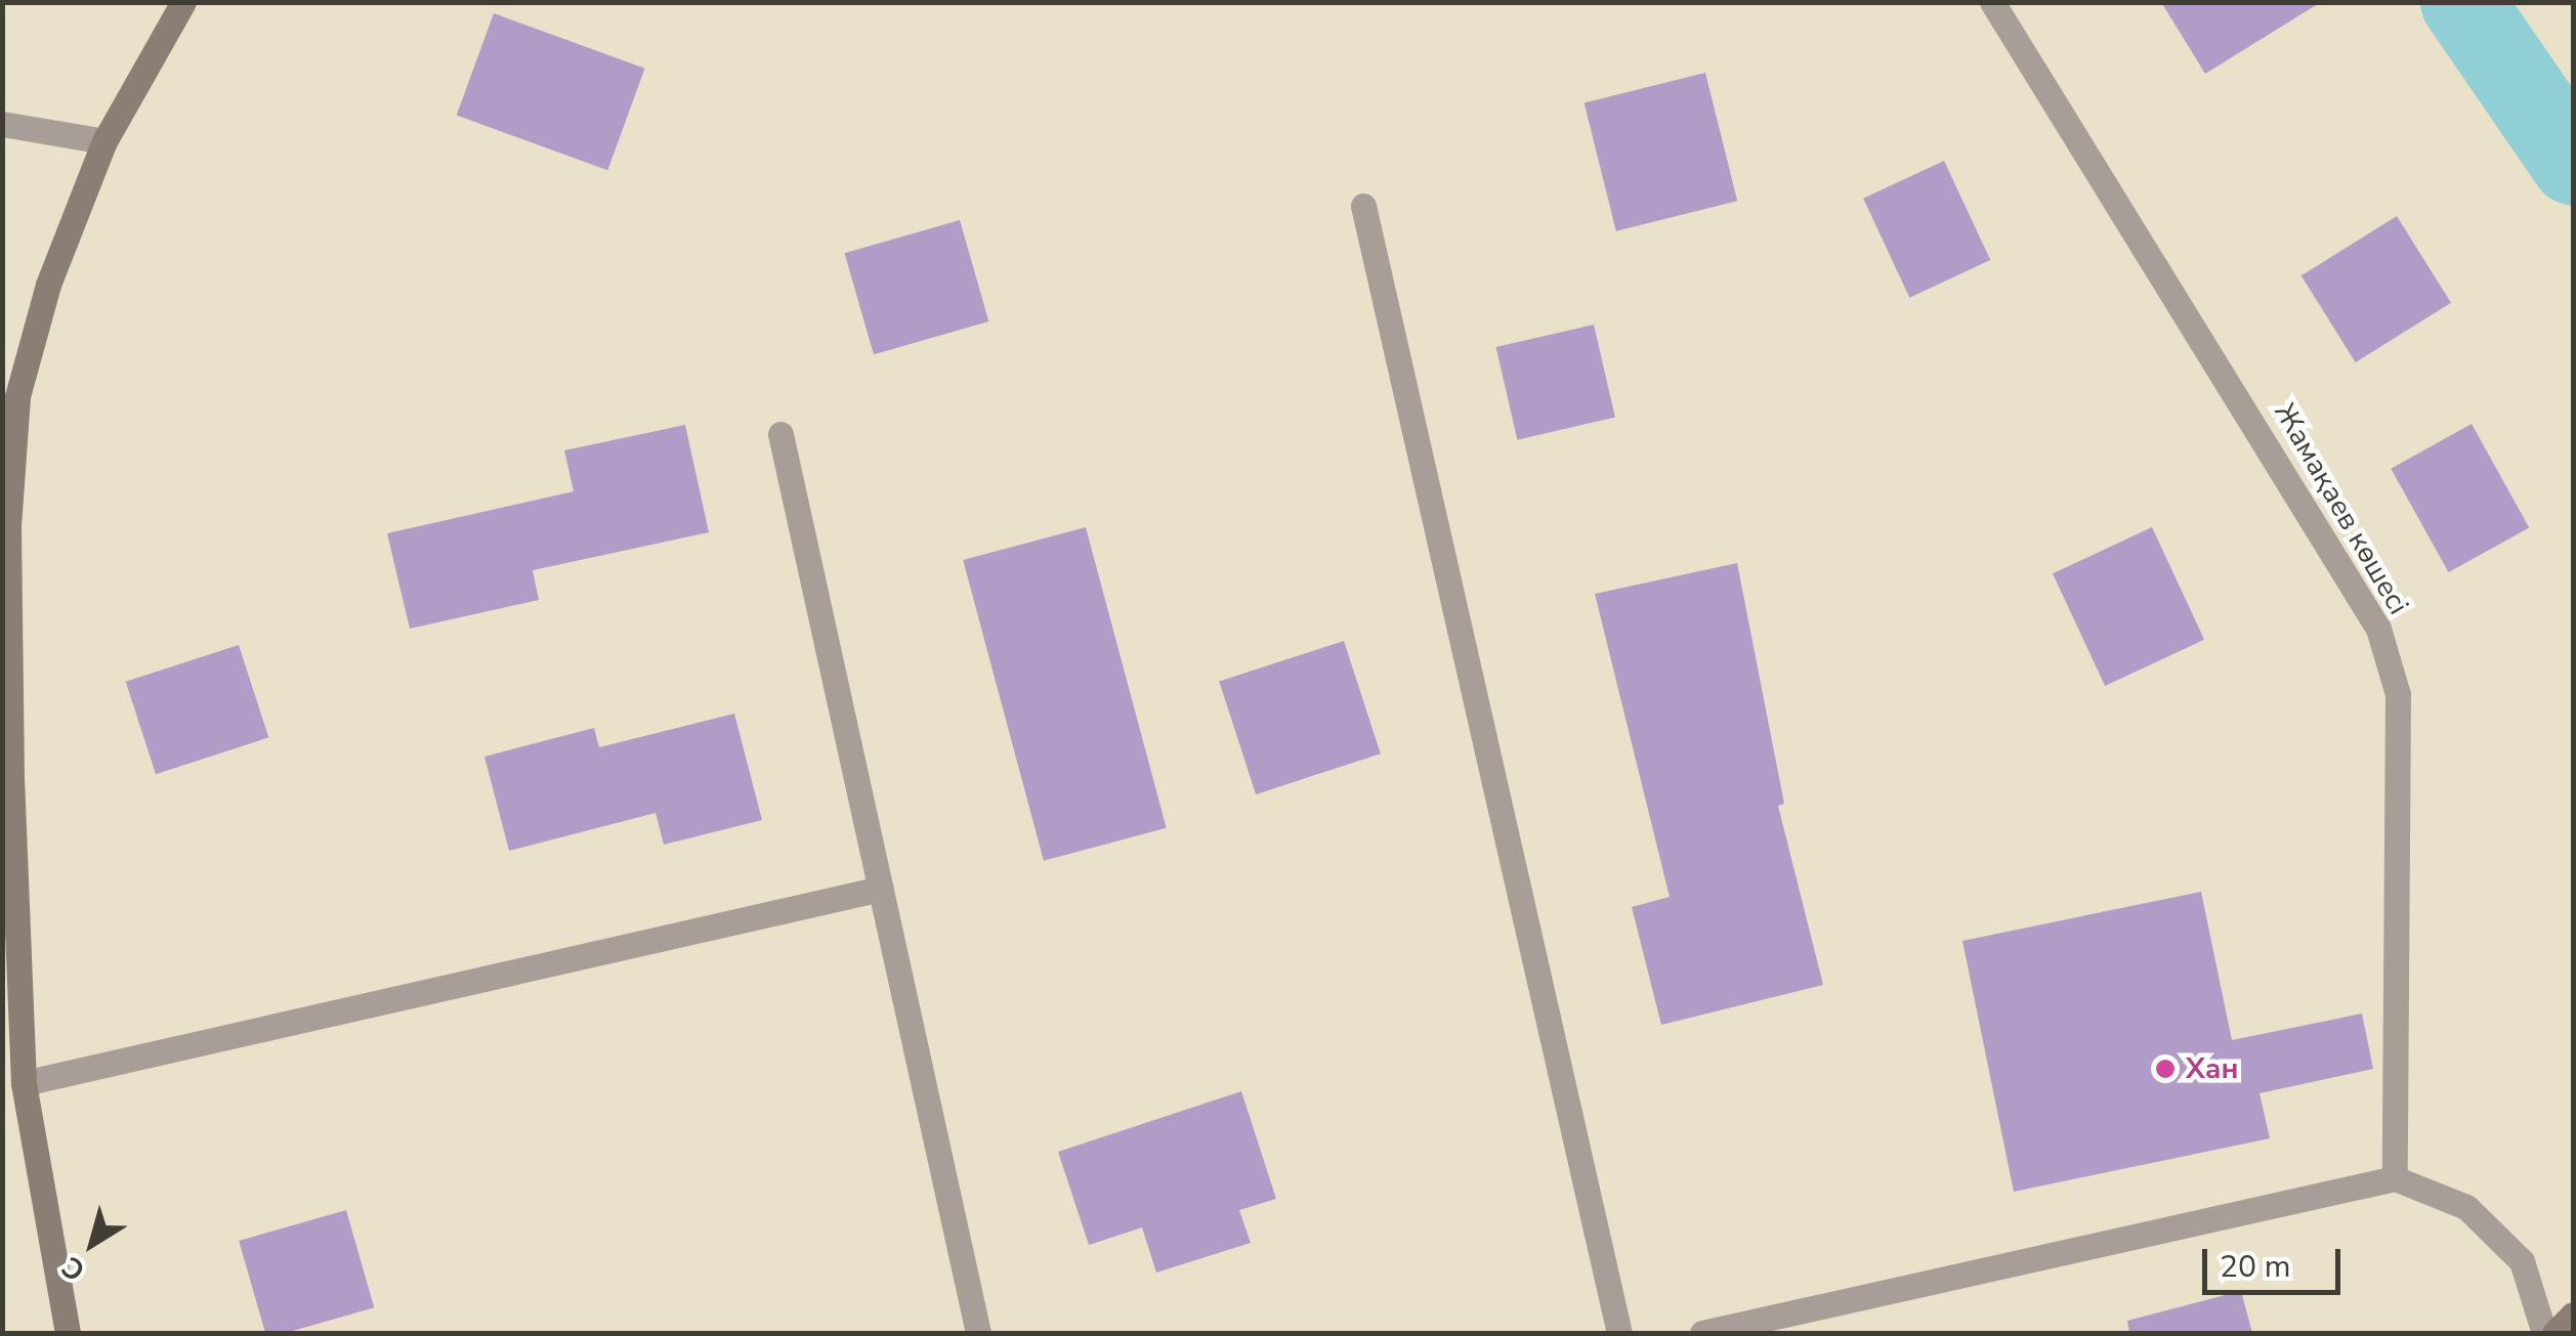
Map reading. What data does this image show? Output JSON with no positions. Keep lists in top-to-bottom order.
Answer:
{
  "streets": {
    "street": ["Жамақаев көшесі"]
  },
  "places": ["Хан"],
  "scale_bar": "20 m",
  "north": "bottom left"
}
